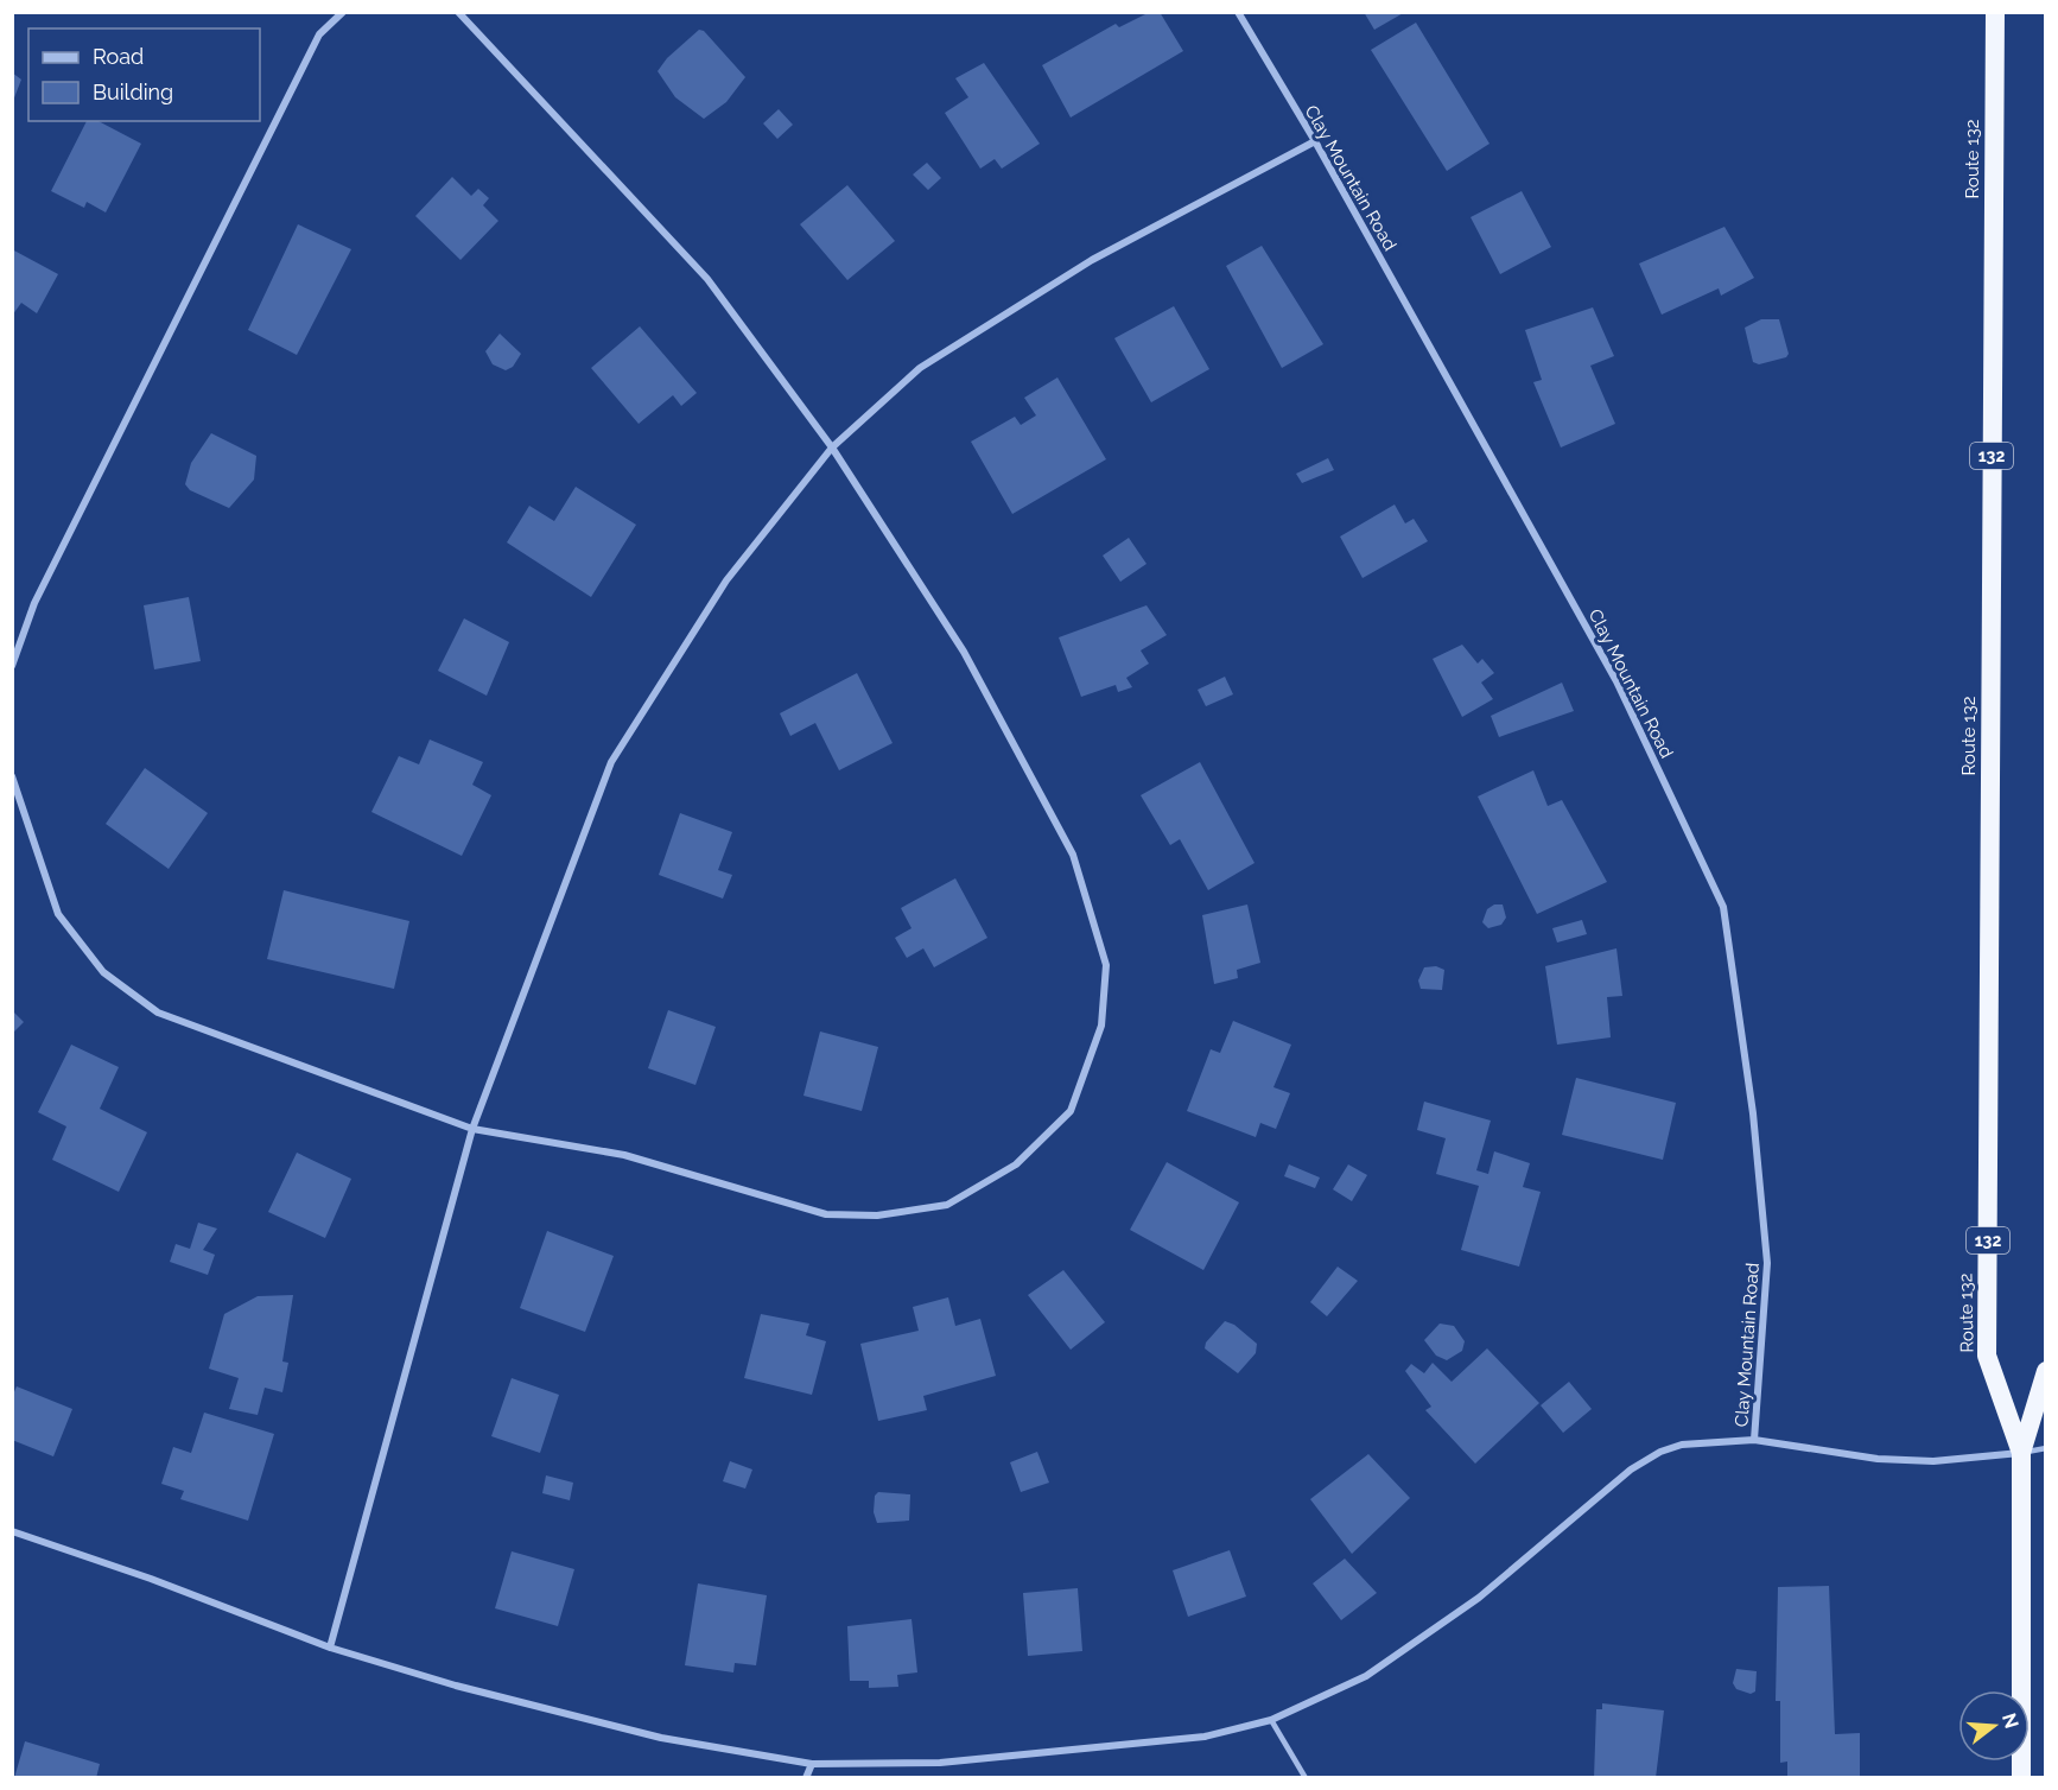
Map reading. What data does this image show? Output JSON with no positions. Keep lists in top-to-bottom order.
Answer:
{
  "streets": {
    "highway": ["Route 132", "132"],
    "street": ["Clay Mountain Road"]
  },
  "legend": ["Road", "Building"],
  "north": "right"
}
